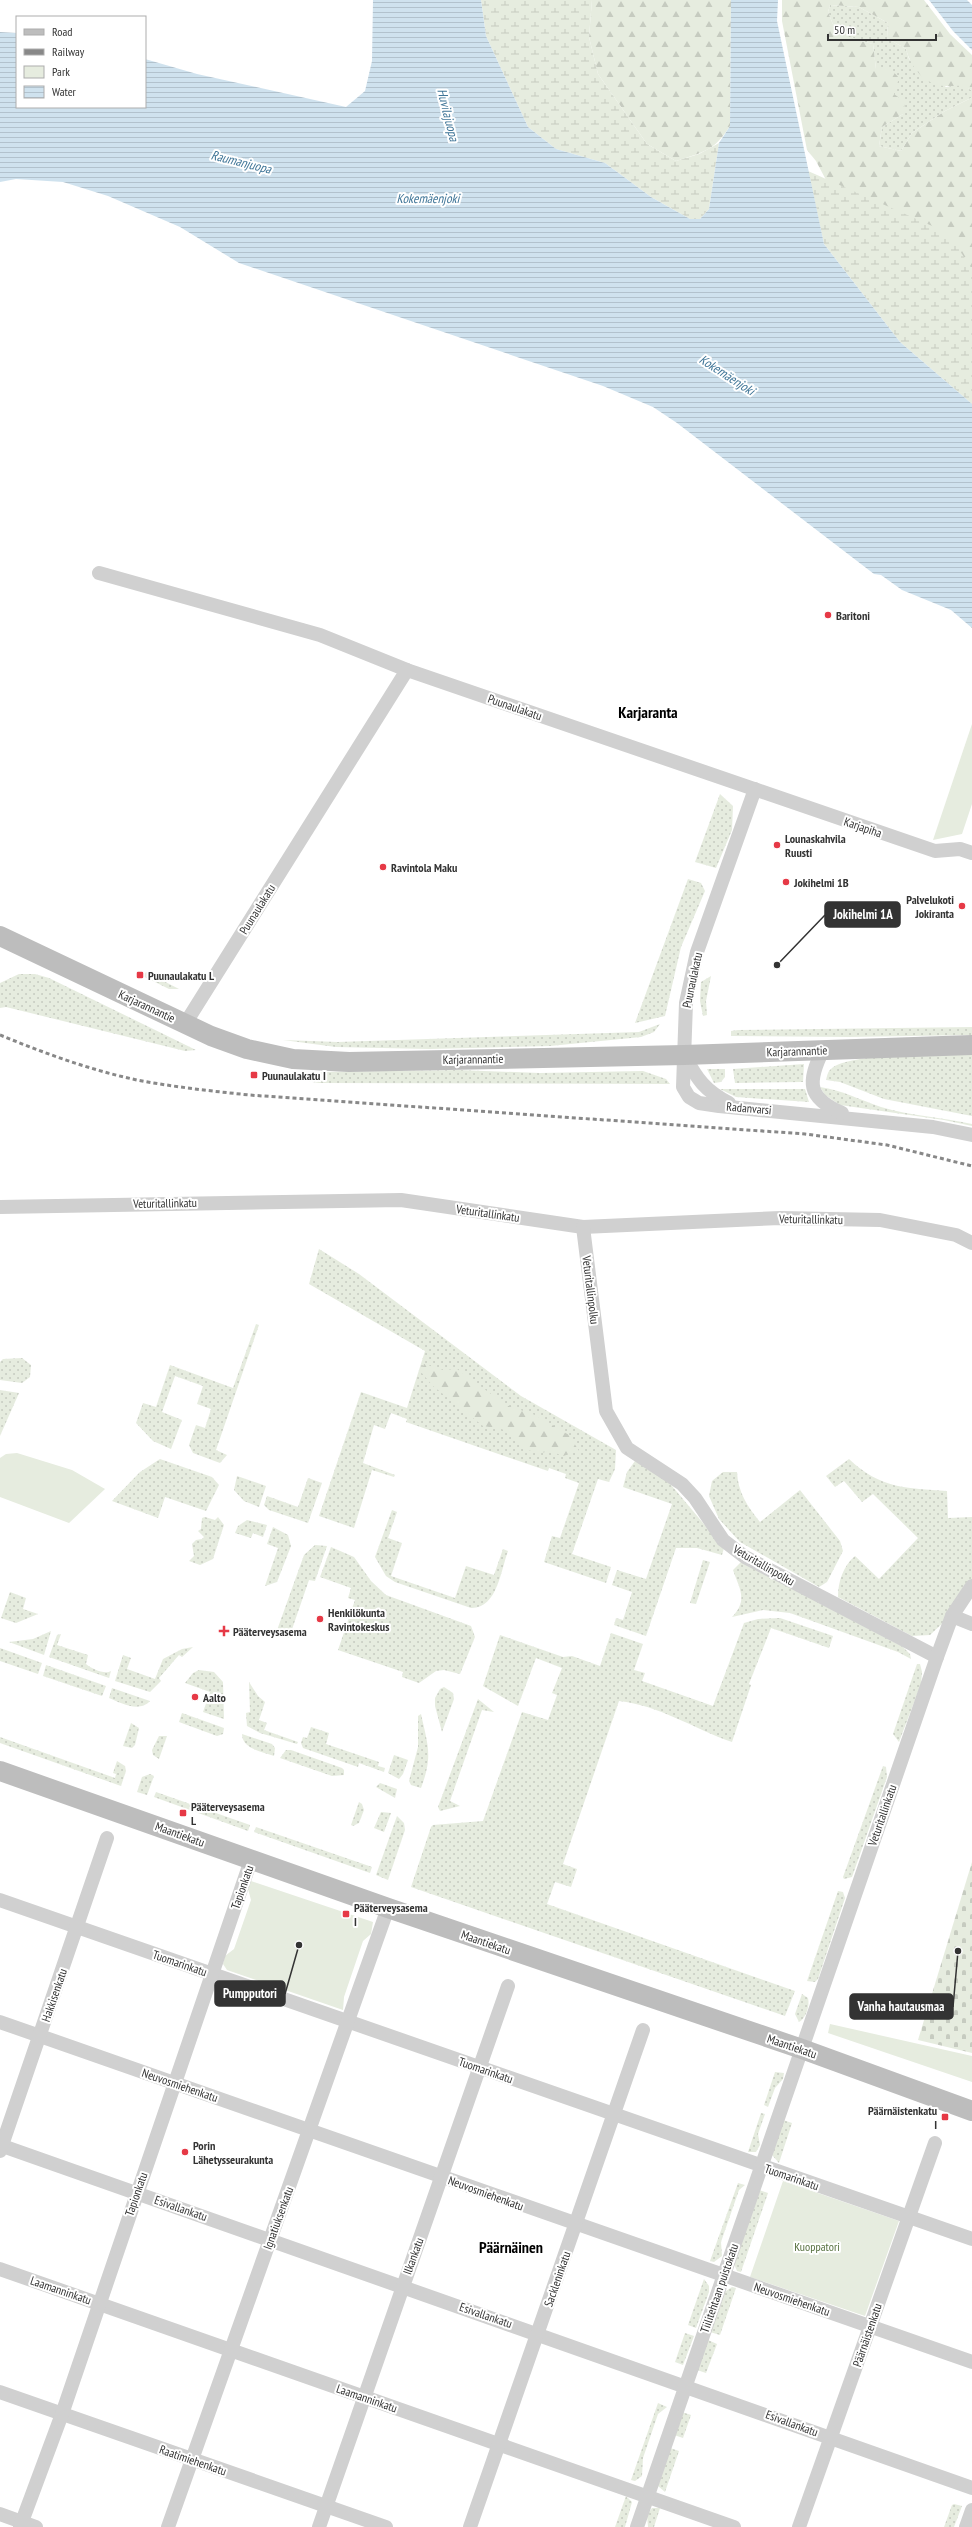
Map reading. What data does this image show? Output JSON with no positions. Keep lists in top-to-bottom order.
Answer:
{
  "streets": {
    "main road": ["Karjarannantie", "Maantiekatu"],
    "street": [
      "Puunaulakatu",
      "Karjapiha",
      "Radanvarsi",
      "Veturitallinkatu",
      "Veturitallinpolku",
      "Tapionkatu",
      "Tuomarinkatu",
      "Hakkisenkatu",
      "Neuvosmiehenkatu",
      "Esivallankatu",
      "Ignatiuksenkatu",
      "Ilkankatu",
      "Sackleninkatu",
      "Tiilitehtaan puistokatu",
      "Laamanninkatu",
      "Päärnäistenkatu",
      "Raatimiehenkatu"
    ]
  },
  "crossings": [
    ["Puunaulakatu", "Karjapiha"],
    ["Puunaulakatu", "Karjarannantie"],
    ["Puunaulakatu", "Radanvarsi"],
    ["Karjarannantie", "Radanvarsi"],
    ["Veturitallinkatu", "Veturitallinpolku"],
    ["Veturitallinkatu", "Maantiekatu"],
    ["Veturitallinkatu", "Tiilitehtaan puistokatu"],
    ["Maantiekatu", "Tapionkatu"],
    ["Maantiekatu", "Ignatiuksenkatu"],
    ["Maantiekatu", "Tiilitehtaan puistokatu"],
    ["Tapionkatu", "Tuomarinkatu"],
    ["Tapionkatu", "Neuvosmiehenkatu"],
    ["Tapionkatu", "Esivallankatu"],
    ["Tapionkatu", "Laamanninkatu"],
    ["Tapionkatu", "Raatimiehenkatu"],
    ["Tuomarinkatu", "Hakkisenkatu"],
    ["Tuomarinkatu", "Ignatiuksenkatu"],
    ["Tuomarinkatu", "Ilkankatu"],
    ["Tuomarinkatu", "Sackleninkatu"],
    ["Tuomarinkatu", "Tiilitehtaan puistokatu"],
    ["Tuomarinkatu", "Päärnäistenkatu"],
    ["Hakkisenkatu", "Neuvosmiehenkatu"],
    ["Hakkisenkatu", "Esivallankatu"],
    ["Neuvosmiehenkatu", "Ignatiuksenkatu"],
    ["Neuvosmiehenkatu", "Ilkankatu"],
    ["Neuvosmiehenkatu", "Sackleninkatu"],
    ["Neuvosmiehenkatu", "Tiilitehtaan puistokatu"],
    ["Neuvosmiehenkatu", "Päärnäistenkatu"],
    ["Esivallankatu", "Ignatiuksenkatu"],
    ["Esivallankatu", "Ilkankatu"],
    ["Esivallankatu", "Sackleninkatu"],
    ["Esivallankatu", "Tiilitehtaan puistokatu"],
    ["Esivallankatu", "Päärnäistenkatu"],
    ["Ignatiuksenkatu", "Laamanninkatu"],
    ["Ignatiuksenkatu", "Raatimiehenkatu"],
    ["Ilkankatu", "Laamanninkatu"],
    ["Ilkankatu", "Raatimiehenkatu"],
    ["Sackleninkatu", "Laamanninkatu"],
    ["Tiilitehtaan puistokatu", "Laamanninkatu"]
  ],
  "districts": ["Karjaranta", "Päärnäinen"],
  "water": ["Huvilajuopa", "Raumanjuopa", "Kokemäenjoki"],
  "parks": ["Kuoppatori"],
  "places": {
    "other": [
      "Baritoni",
      "Lounaskahvila Ruusti",
      "Ravintola Maku",
      "Jokihelmi 1B",
      "Palvelukoti Jokiranta",
      "Jokihelmi 1A",
      "Henkilökunta Ravintokeskus",
      "Aalto",
      "Pumpputori",
      "Vanha hautausmaa",
      "Porin Lähetysseurakunta"
    ],
    "transit": [
      "Puunaulakatu L",
      "Puunaulakatu I",
      "Pääterveysasema L",
      "Pääterveysasema I",
      "Päärnäistenkatu I"
    ],
    "health": ["Pääterveysasema"]
  },
  "legend": [
    "Road",
    "Railway",
    "Park",
    "Water"
  ],
  "scale_bar": "50 m"
}
